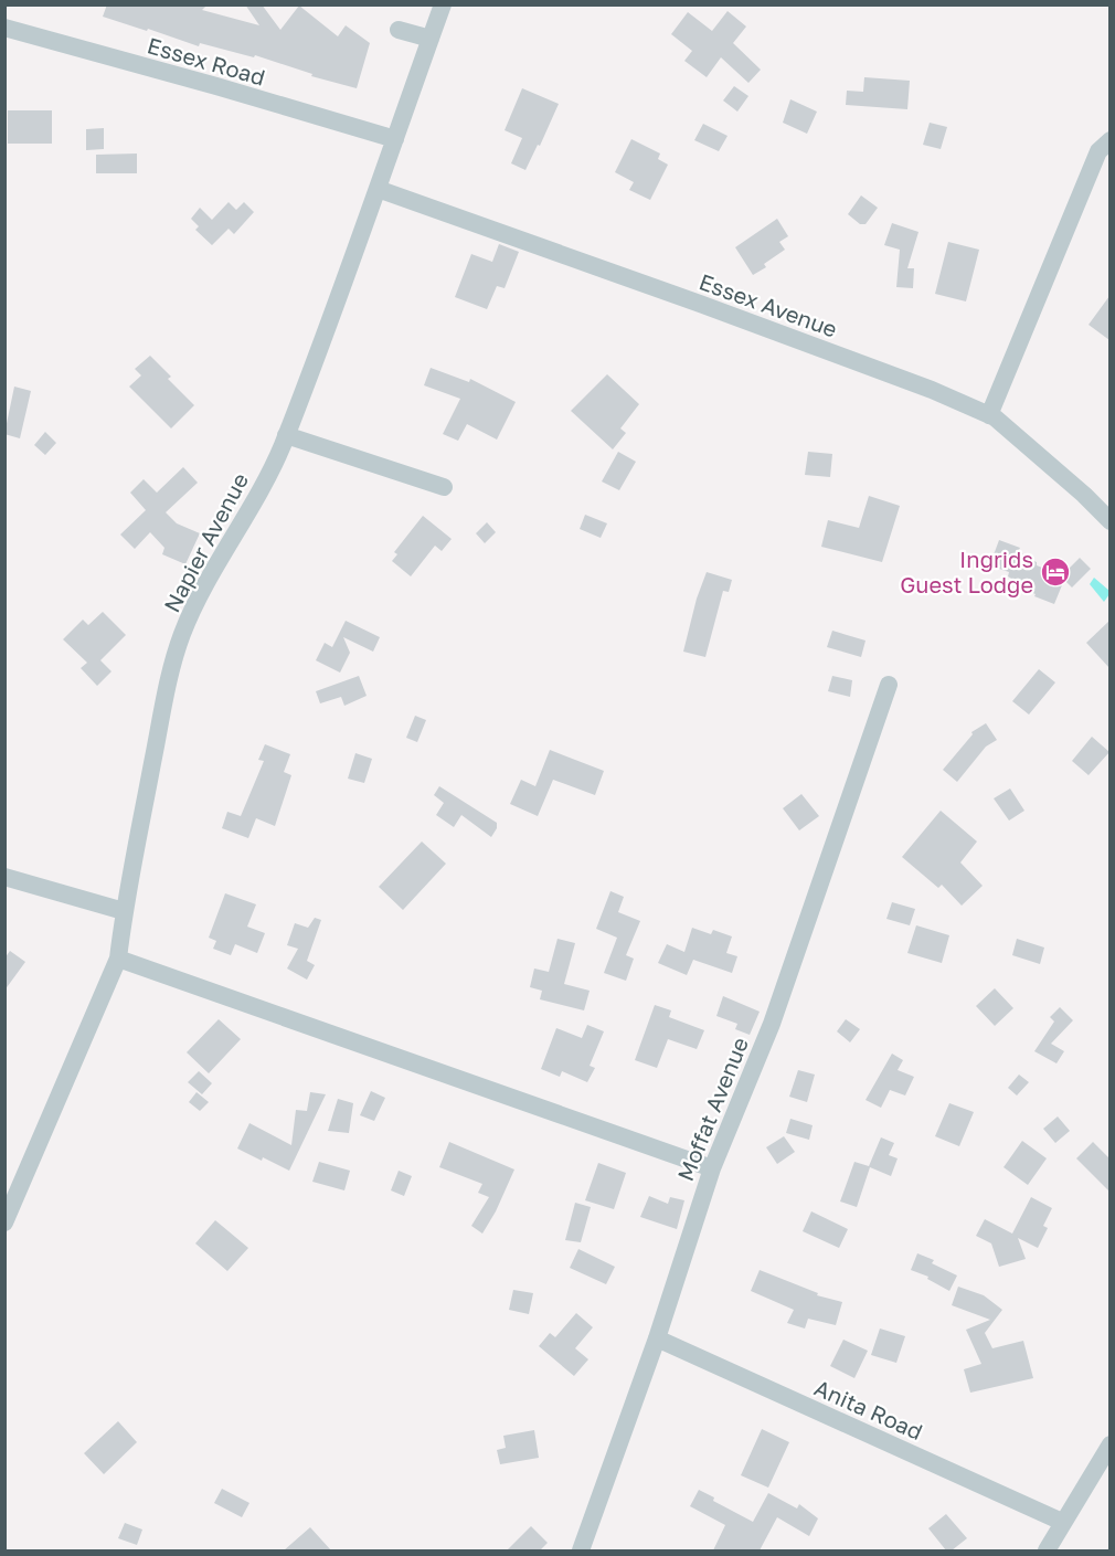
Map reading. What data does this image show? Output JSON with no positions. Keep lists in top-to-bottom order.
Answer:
{
  "streets": {
    "street": [
      "Essex Road",
      "Essex Avenue",
      "Napier Avenue",
      "Moffat Avenue",
      "Anita Road"
    ]
  },
  "crossings": [
    ["Essex Road", "Napier Avenue"],
    ["Essex Avenue", "Napier Avenue"],
    ["Moffat Avenue", "Anita Road"]
  ],
  "places": {
    "hotel": ["Ingrids Guest Lodge"]
  }
}
